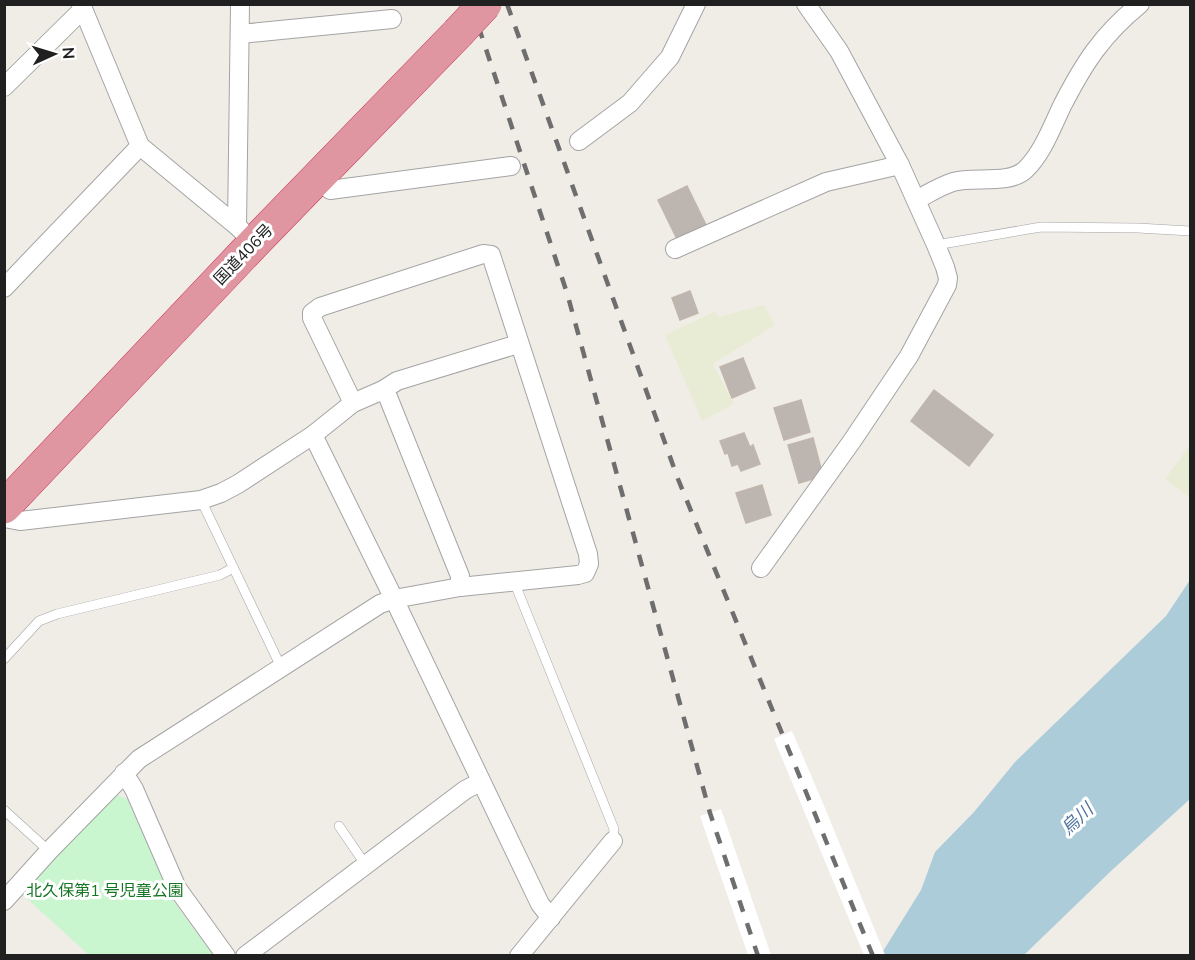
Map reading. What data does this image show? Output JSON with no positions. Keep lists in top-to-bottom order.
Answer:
{
  "streets": {
    "highway": ["国道406号"]
  },
  "water": ["烏川"],
  "parks": ["北久保第1 号児童公園"],
  "north": "right"
}
